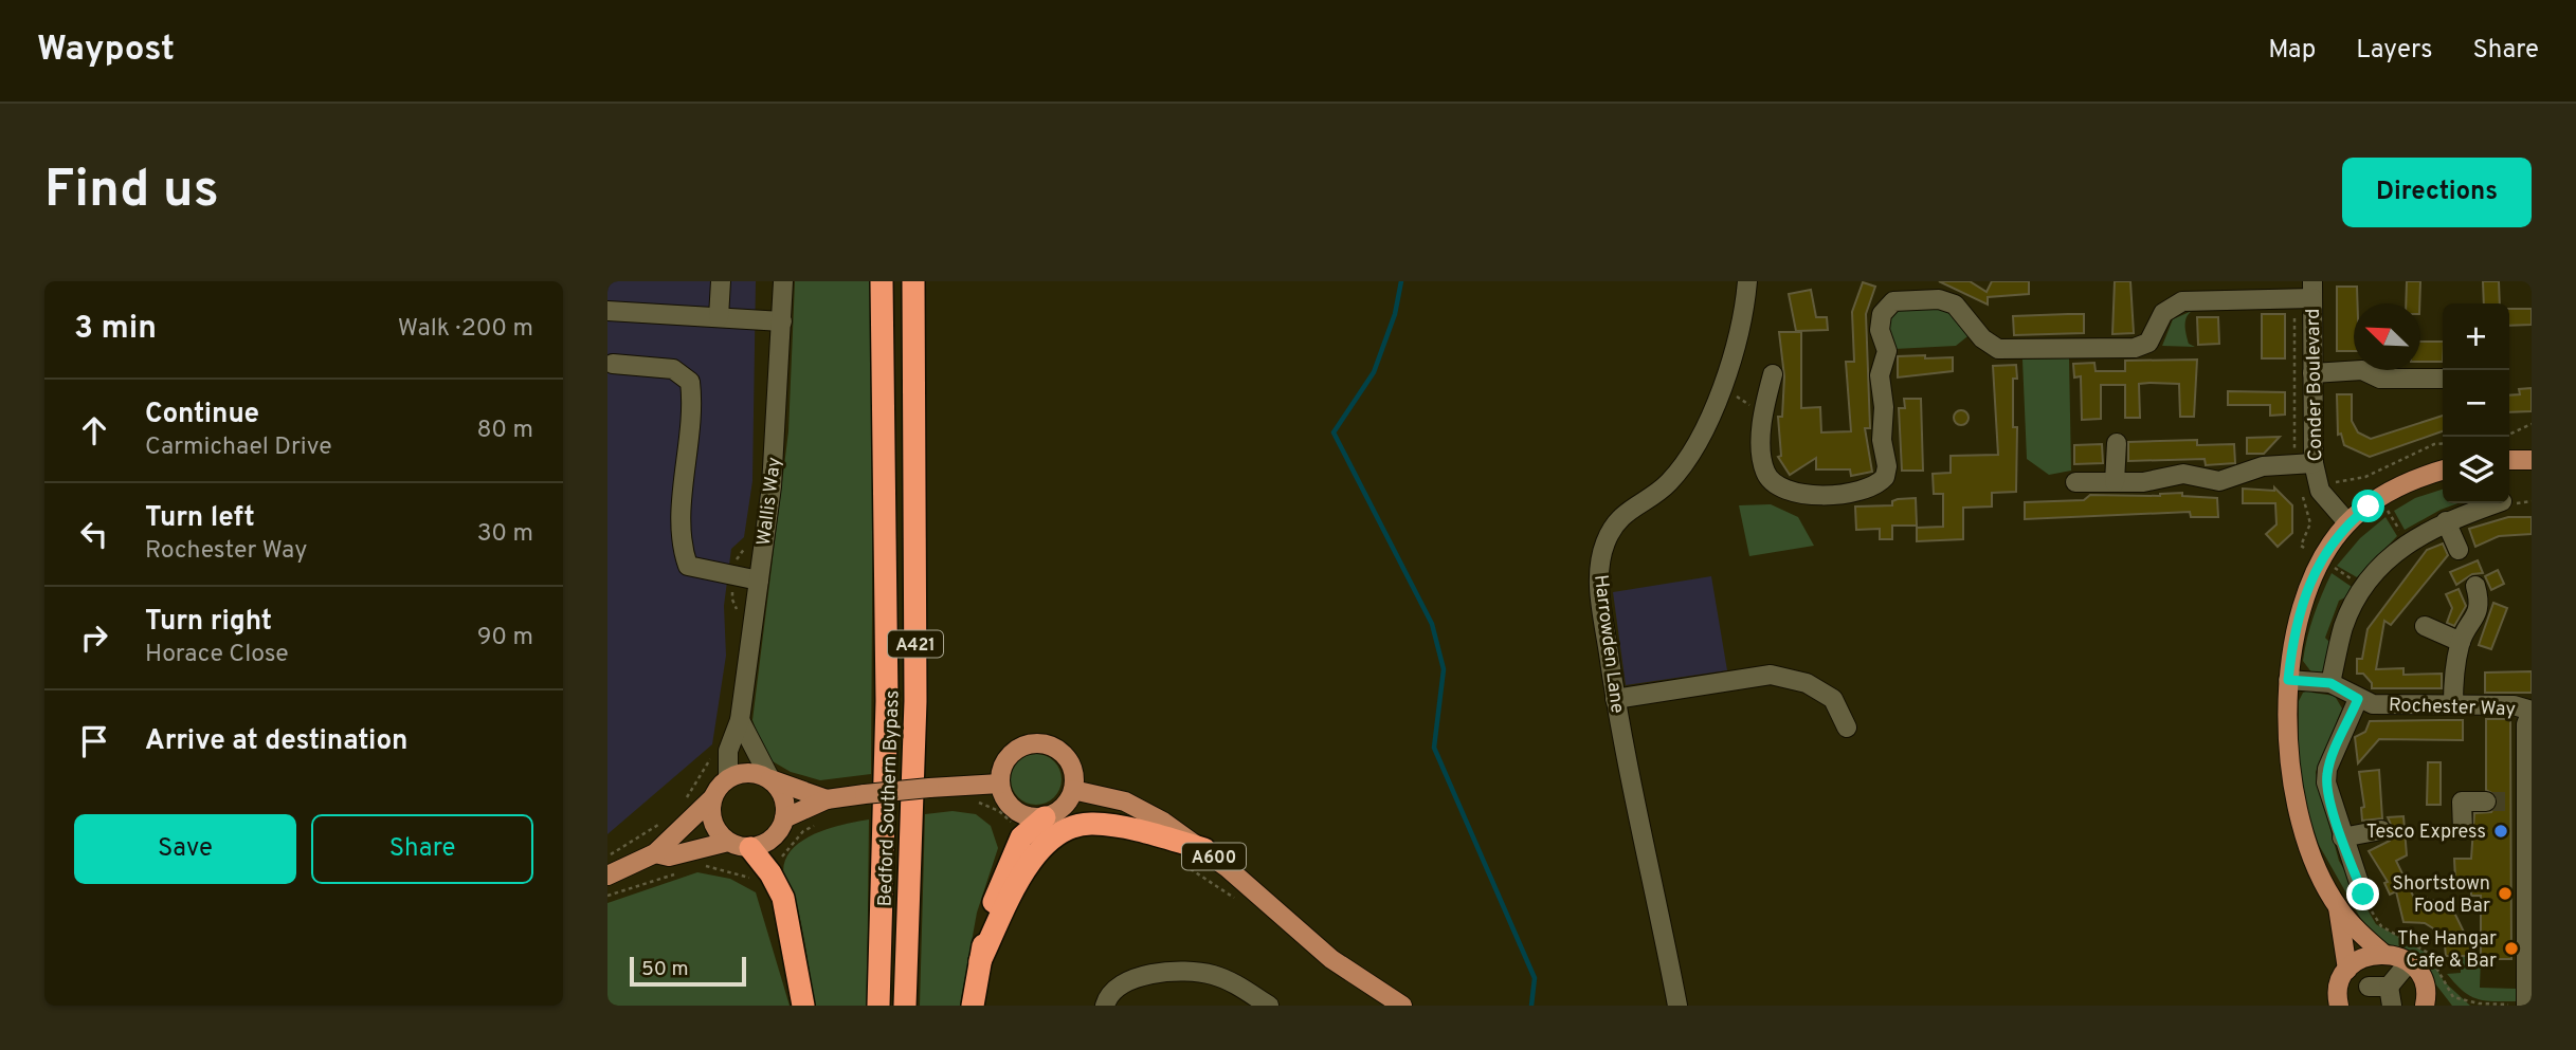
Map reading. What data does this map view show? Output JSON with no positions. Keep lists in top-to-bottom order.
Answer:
{
  "streets": {
    "highway": ["A421", "Bedford Southern Bypass"],
    "main road": ["A600"],
    "street": [
      "Conder Boulevard",
      "Wallis Way",
      "Harrowden Lane",
      "Rochester Way"
    ]
  },
  "places": ["Tesco Express", "Shortstown Food Bar", "The Hangar Cafe & Bar"],
  "scale_bar": "50 m",
  "north": "top left",
  "page": {
    "header": "Waypost",
    "nav": ["Map", "Layers", "Share"],
    "buttons": [
      "Directions",
      ["Save", "Share"]
    ],
    "title": "Find us",
    "heading": ["3 min", "Walk · 200 m"],
    "map_buttons": ["+", "−"],
    "list": [
      ["Continue", "Carmichael Drive", "80 m"],
      ["Turn left", "Rochester Way", "30 m"],
      ["Turn right", "Horace Close", "90 m"],
      "Arrive at destination"
    ],
    "scale": "50 m"
  }
}
